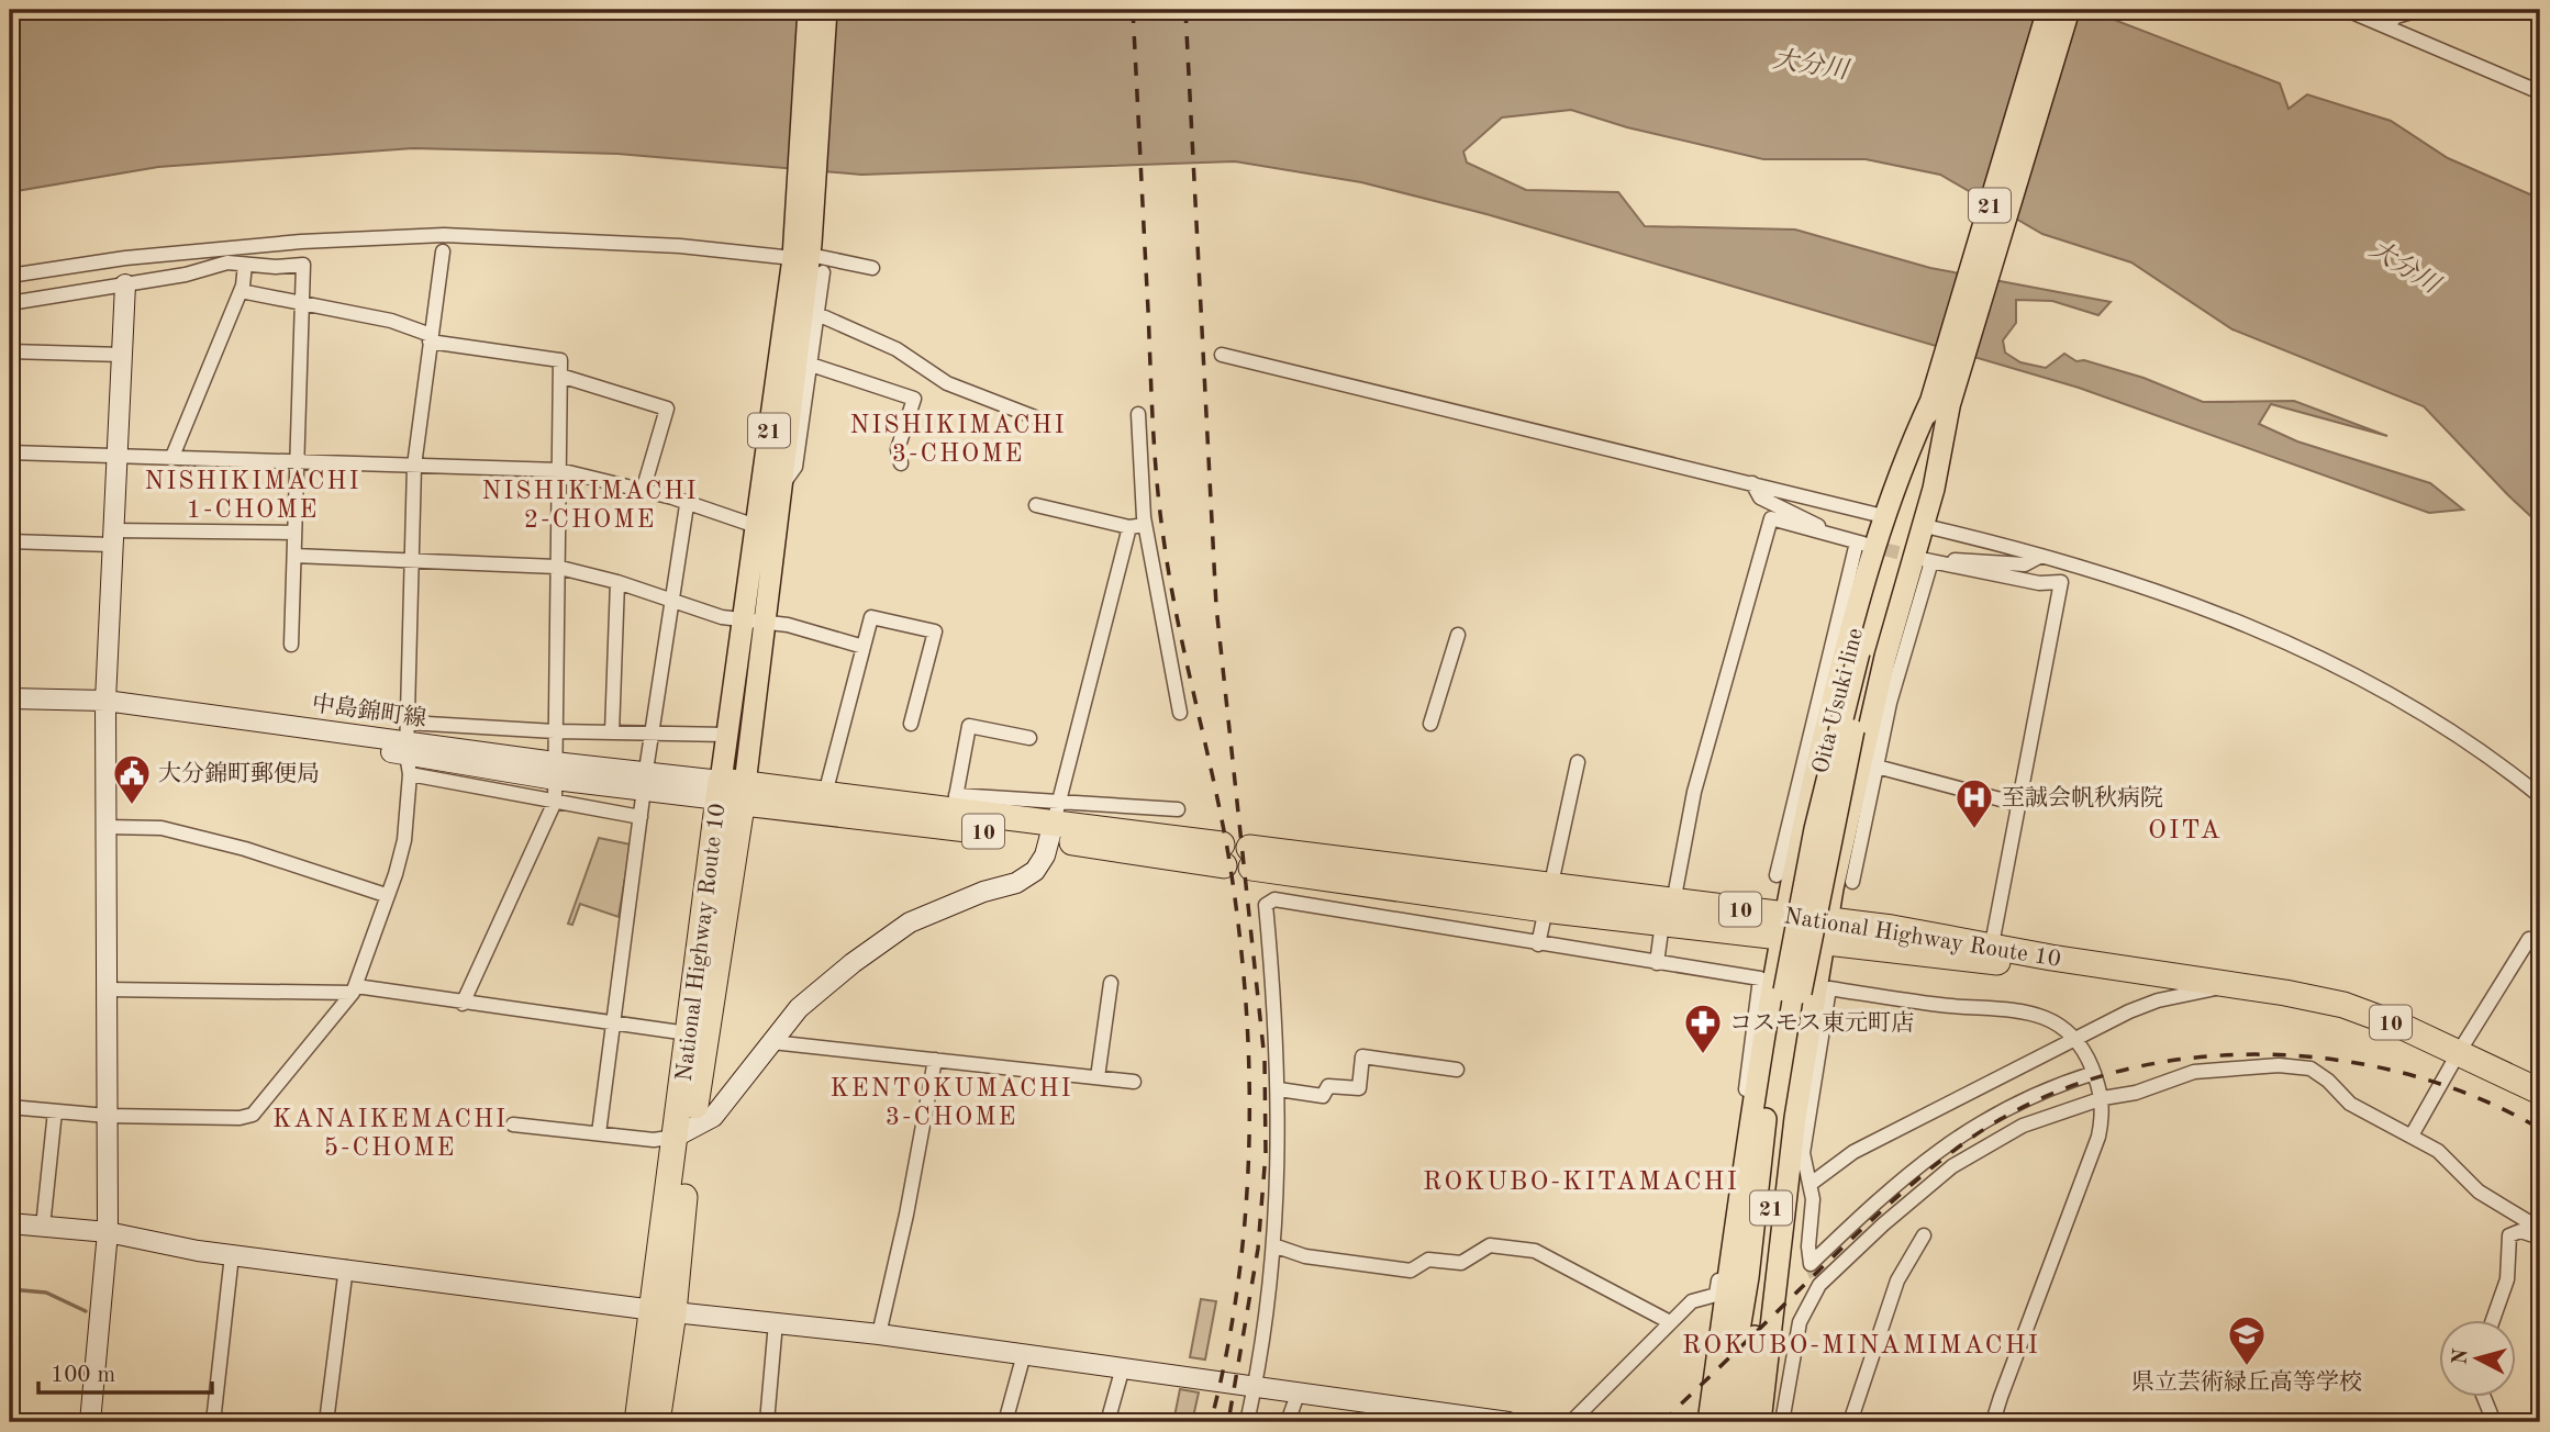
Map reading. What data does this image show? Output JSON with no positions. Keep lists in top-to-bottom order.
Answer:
{
  "streets": {
    "highway": ["10", "National Highway Route 10"],
    "main road": ["21", "Oita Usuki line"],
    "street": ["中島錦町線"]
  },
  "crossings": [
    ["21", "中島錦町線"],
    ["21", "National Highway Route 10"],
    ["中島錦町線", "National Highway Route 10"]
  ],
  "districts": [
    "NISHIKIMACHI 3-CHOME",
    "NISHIKIMACHI 1-CHOME",
    "NISHIKIMACHI 2-CHOME",
    "OITA",
    "KENTOKUMACHI 3-CHOME",
    "KANAIKEMACHI 5-CHOME",
    "ROKUBO-KITAMACHI",
    "ROKUBO-MINAMIMACHI"
  ],
  "water": ["大分川"],
  "places": {
    "public building": ["大分錦町郵便局"],
    "hospital": ["至誠会帆秋病院"],
    "pharmacy": ["コスモス東元町店"],
    "school or university": ["県立芸術緑丘高等学校"]
  },
  "scale_bar": "100 m",
  "north": "left"
}
